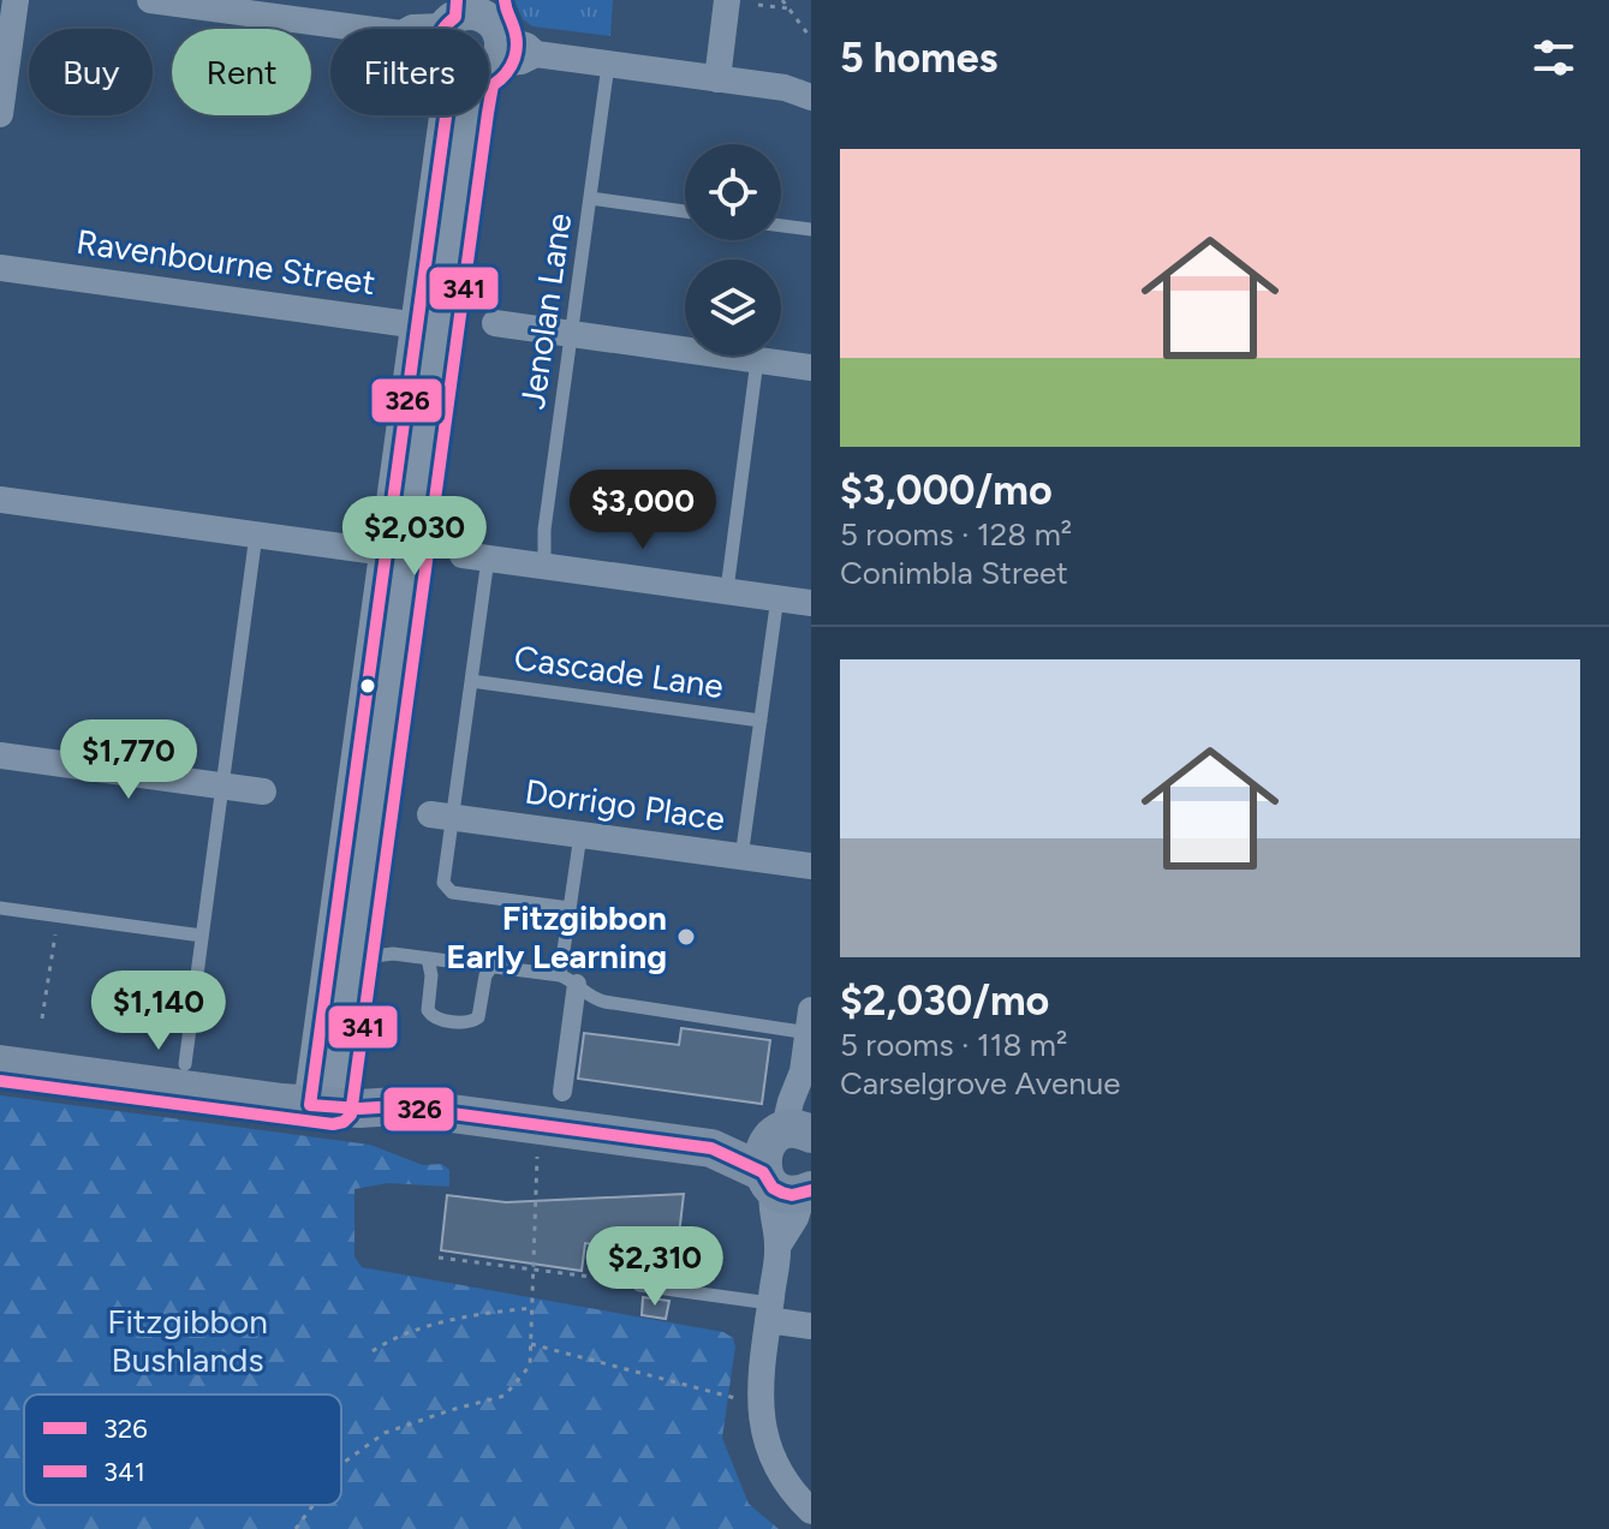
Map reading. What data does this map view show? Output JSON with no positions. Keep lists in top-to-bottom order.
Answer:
{
  "streets": {
    "street": ["Ravenbourne Street", "Dorrigo Place"],
    "lane": ["Jenolan Lane", "Cascade Lane"]
  },
  "parks": ["Fitzgibbon Bushlands"],
  "places": ["Fitzgibbon Early Learning"],
  "lines": ["transit line 326", "transit line 341"],
  "legend": ["326", "341"],
  "page": {
    "heading": "5 homes",
    "chip": ["Buy", "Rent", "Filters"],
    "list": [
      {
        "name": "$3,000/mo",
        "note": "5 rooms · 128 m² · Conimbla Street"
      },
      {
        "name": "$2,030/mo",
        "note": "5 rooms · 118 m² · Carselgrove Avenue"
      }
    ],
    "price": [
      "$3,000",
      "$2,030",
      "$1,770",
      "$1,140",
      "$2,310"
    ]
  }
}
